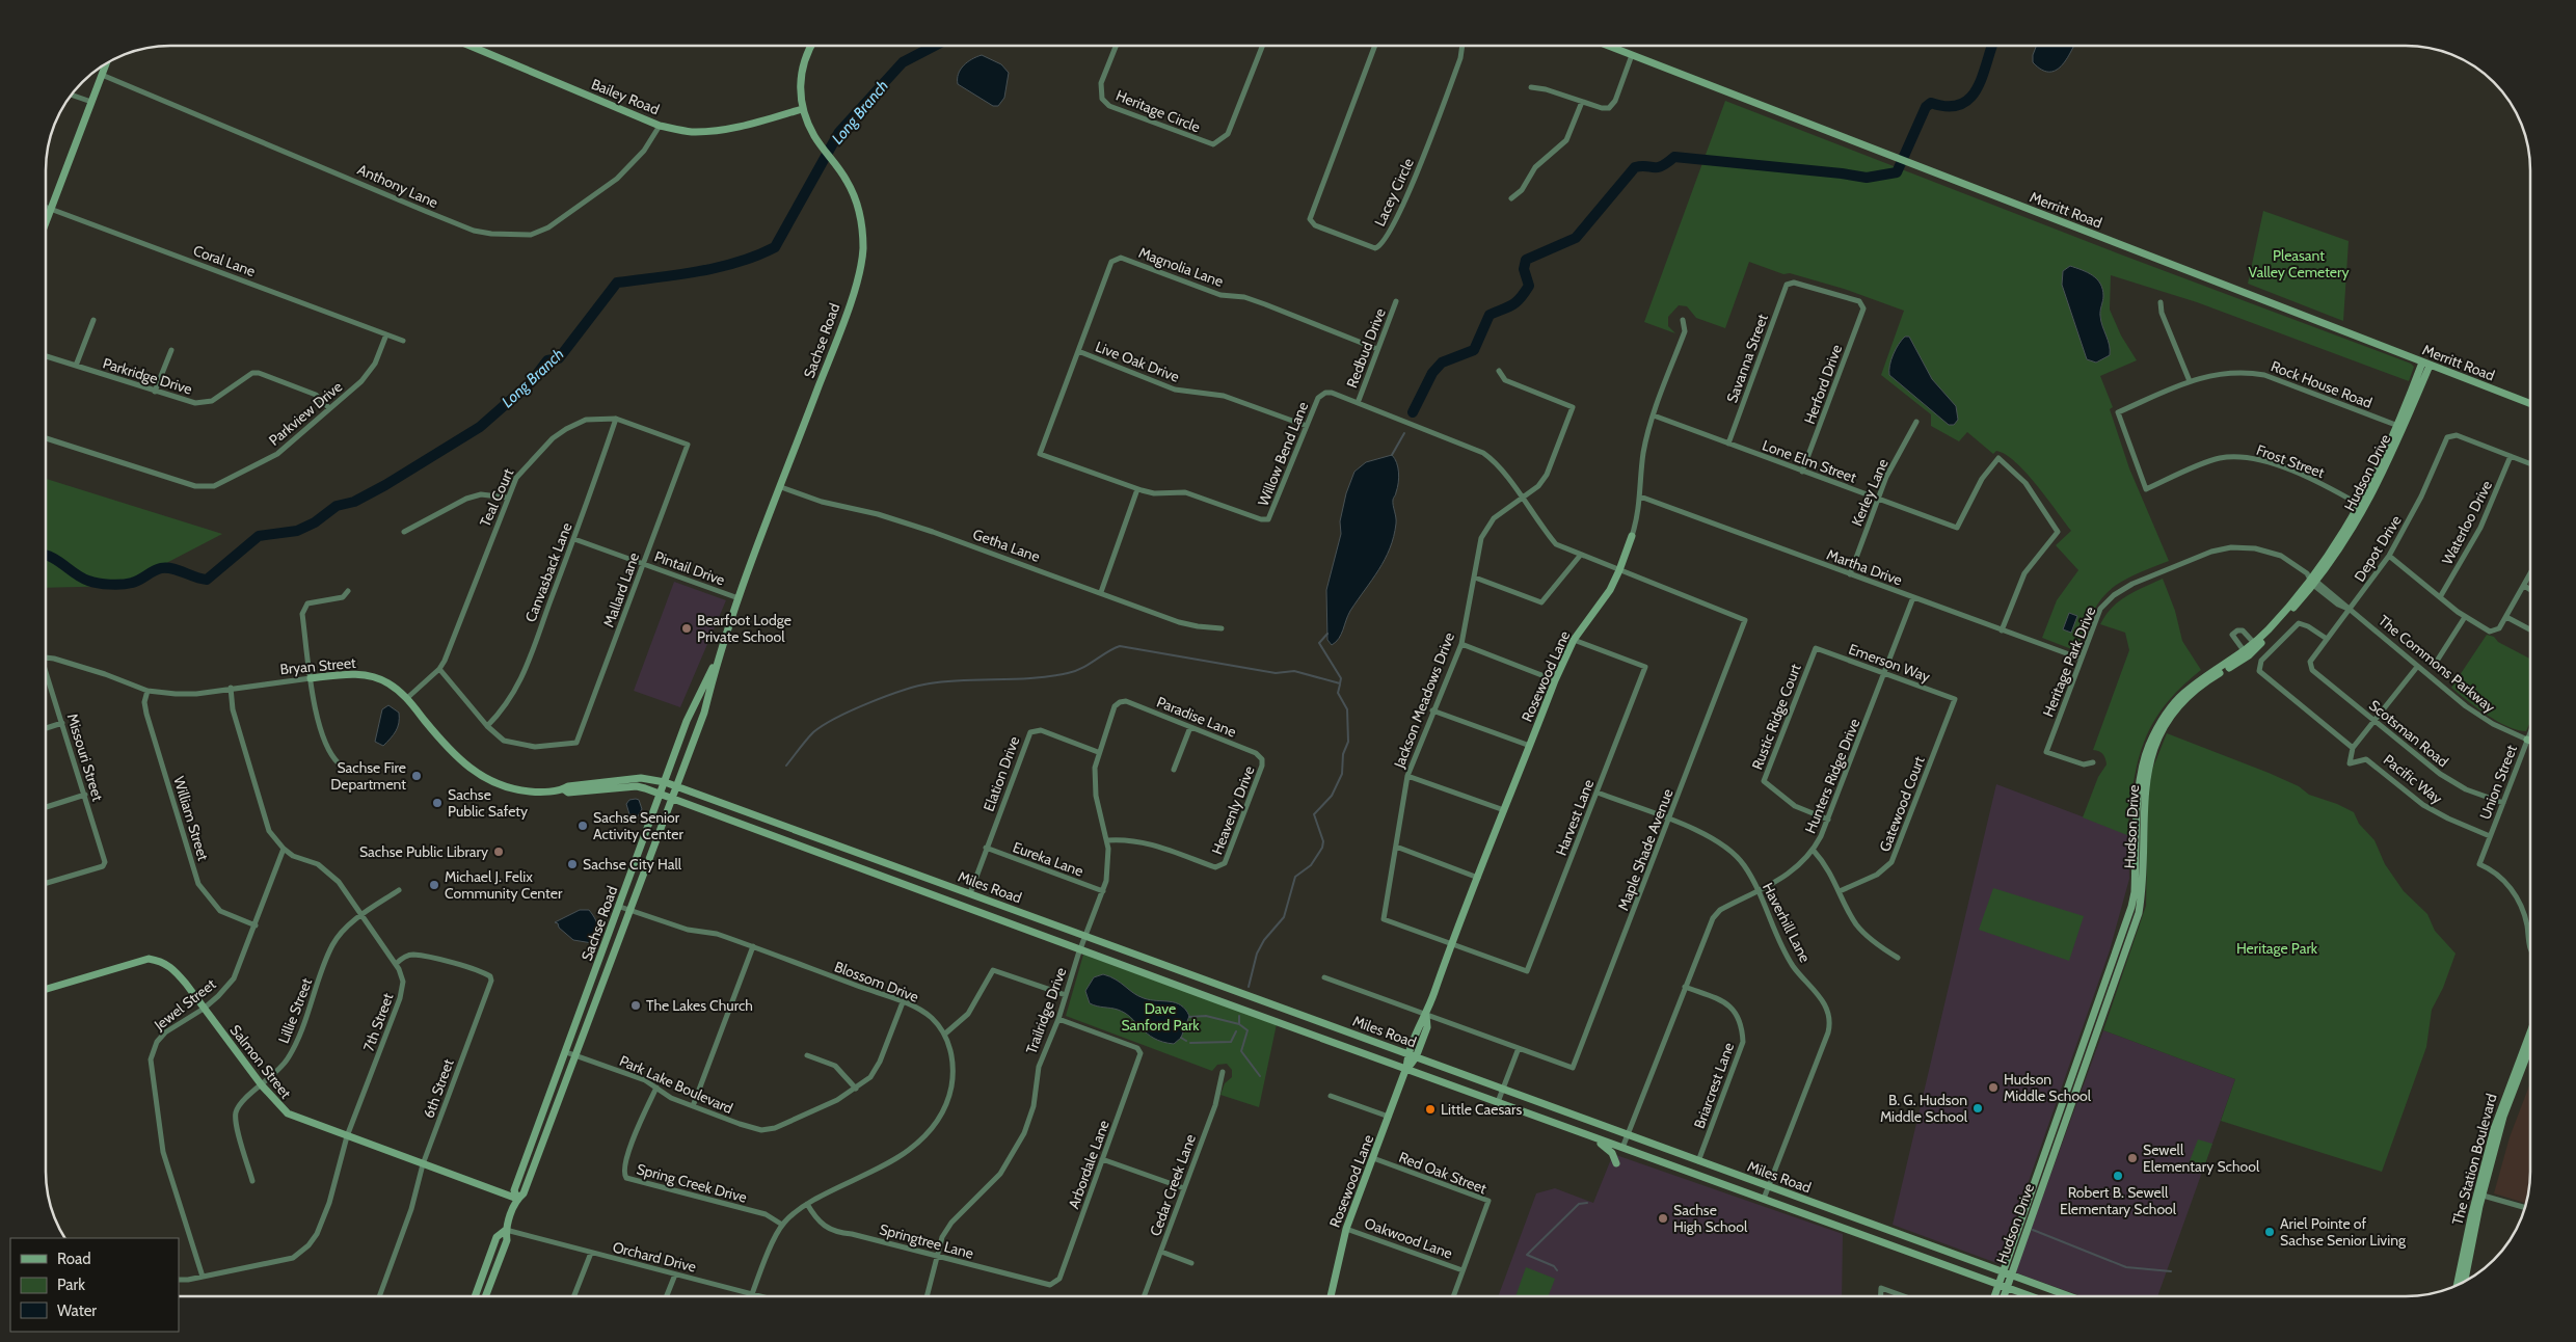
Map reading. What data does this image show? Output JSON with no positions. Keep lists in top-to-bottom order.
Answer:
{
  "streets": {
    "main road": [
      "Bailey Road",
      "Merritt Road",
      "Sachse Road",
      "Hudson Drive",
      "The Commons Parkway",
      "Bryan Street",
      "Rosewood Lane",
      "Miles Road",
      "Salmon Street",
      "The Station Boulevard"
    ],
    "street": [
      "Heritage Circle",
      "Anthony Lane",
      "Lacey Circle",
      "Coral Lane",
      "Magnolia Lane",
      "Redbud Drive",
      "Savanna Street",
      "Live Oak Drive",
      "Parkridge Drive",
      "Herford Drive",
      "Rock House Road",
      "Parkview Drive",
      "Willow Bend Lane",
      "Lone Elm Street",
      "Frost Street",
      "Kerley Lane",
      "Teal Court",
      "Waterloo Drive",
      "Getha Lane",
      "Depot Drive",
      "Martha Drive",
      "Pintail Drive",
      "Canvasback Lane",
      "Mallard Lane",
      "Heritage Park Drive",
      "Emerson Way",
      "Jackson Meadows Drive",
      "Paradise Lane",
      "Rustic Ridge Court",
      "Scotsman Road",
      "Missouri Street",
      "Elation Drive",
      "Hunters Ridge Drive",
      "Pacific Way",
      "Union Street",
      "Gatewood Court",
      "Heavenly Drive",
      "Harvest Lane",
      "William Street",
      "Maple Shade Avenue",
      "Eureka Lane",
      "Haverhill Lane",
      "Blossom Drive",
      "Jewel Street",
      "Lillie Street",
      "Trailridge Drive",
      "7th Street",
      "Park Lake Boulevard",
      "Briarcrest Lane",
      "6th Street",
      "Arbordale Lane",
      "Red Oak Street",
      "Spring Creek Drive",
      "Cedar Creek Lane",
      "Oakwood Lane",
      "Springtree Lane",
      "Orchard Drive"
    ]
  },
  "crossings": [
    ["Bailey Road", "Anthony Lane"],
    ["Bailey Road", "Sachse Road"],
    ["Merritt Road", "Hudson Drive"],
    ["Coral Lane", "Parkview Drive"],
    ["Magnolia Lane", "Redbud Drive"],
    ["Magnolia Lane", "Live Oak Drive"],
    ["Magnolia Lane", "Willow Bend Lane"],
    ["Sachse Road", "Getha Lane"],
    ["Sachse Road", "Pintail Drive"],
    ["Sachse Road", "Bryan Street"],
    ["Sachse Road", "Miles Road"],
    ["Sachse Road", "Blossom Drive"],
    ["Sachse Road", "Salmon Street"],
    ["Sachse Road", "Park Lake Boulevard"],
    ["Sachse Road", "Orchard Drive"],
    ["Redbud Drive", "Willow Bend Lane"],
    ["Savanna Street", "Herford Drive"],
    ["Savanna Street", "Lone Elm Street"],
    ["Live Oak Drive", "Willow Bend Lane"],
    ["Parkridge Drive", "Parkview Drive"],
    ["Herford Drive", "Lone Elm Street"],
    ["Rock House Road", "Frost Street"],
    ["Rock House Road", "Hudson Drive"],
    ["Willow Bend Lane", "Rosewood Lane"],
    ["Willow Bend Lane", "Jackson Meadows Drive"],
    ["Willow Bend Lane", "Maple Shade Avenue"],
    ["Lone Elm Street", "Kerley Lane"],
    ["Lone Elm Street", "Martha Drive"],
    ["Lone Elm Street", "Rosewood Lane"],
    ["Frost Street", "Hudson Drive"],
    ["Hudson Drive", "Heritage Park Drive"],
    ["Hudson Drive", "The Commons Parkway"],
    ["Hudson Drive", "Miles Road"],
    ["Kerley Lane", "Martha Drive"],
    ["Teal Court", "Canvasback Lane"],
    ["Teal Court", "Mallard Lane"],
    ["Teal Court", "Bryan Street"],
    ["Waterloo Drive", "Depot Drive"],
    ["Depot Drive", "The Commons Parkway"],
    ["Depot Drive", "Scotsman Road"],
    ["Martha Drive", "Heritage Park Drive"],
    ["Martha Drive", "Rosewood Lane"],
    ["Martha Drive", "Hunters Ridge Drive"],
    ["Pintail Drive", "Canvasback Lane"],
    ["Pintail Drive", "Mallard Lane"],
    ["Canvasback Lane", "Mallard Lane"],
    ["Heritage Park Drive", "The Commons Parkway"],
    ["Emerson Way", "Rustic Ridge Court"],
    ["Emerson Way", "Hunters Ridge Drive"],
    ["Emerson Way", "Gatewood Court"],
    ["The Commons Parkway", "Union Street"],
    ["Bryan Street", "William Street"],
    ["Bryan Street", "Miles Road"],
    ["Bryan Street", "7th Street"],
    ["Rosewood Lane", "Jackson Meadows Drive"],
    ["Rosewood Lane", "Harvest Lane"],
    ["Rosewood Lane", "Maple Shade Avenue"],
    ["Rosewood Lane", "Miles Road"],
    ["Rosewood Lane", "Red Oak Street"],
    ["Rosewood Lane", "Oakwood Lane"],
    ["Jackson Meadows Drive", "Harvest Lane"],
    ["Paradise Lane", "Heavenly Drive"],
    ["Paradise Lane", "Trailridge Drive"],
    ["Rustic Ridge Court", "Hunters Ridge Drive"],
    ["Scotsman Road", "Union Street"],
    ["Elation Drive", "Eureka Lane"],
    ["Elation Drive", "Miles Road"],
    ["Elation Drive", "Trailridge Drive"],
    ["Hunters Ridge Drive", "Miles Road"],
    ["Hunters Ridge Drive", "Haverhill Lane"],
    ["Hunters Ridge Drive", "Briarcrest Lane"],
    ["Pacific Way", "Union Street"],
    ["Heavenly Drive", "Trailridge Drive"],
    ["Harvest Lane", "Haverhill Lane"],
    ["William Street", "Jewel Street"],
    ["Maple Shade Avenue", "Haverhill Lane"],
    ["Eureka Lane", "Trailridge Drive"],
    ["Miles Road", "Haverhill Lane"],
    ["Miles Road", "Trailridge Drive"],
    ["Miles Road", "Briarcrest Lane"],
    ["Blossom Drive", "Park Lake Boulevard"],
    ["Blossom Drive", "Spring Creek Drive"],
    ["Blossom Drive", "Springtree Lane"],
    ["Blossom Drive", "Orchard Drive"],
    ["Jewel Street", "7th Street"],
    ["Jewel Street", "Salmon Street"],
    ["Lillie Street", "7th Street"],
    ["Lillie Street", "Salmon Street"],
    ["Trailridge Drive", "Arbordale Lane"],
    ["Trailridge Drive", "Springtree Lane"],
    ["7th Street", "Salmon Street"],
    ["7th Street", "6th Street"],
    ["Salmon Street", "6th Street"],
    ["Park Lake Boulevard", "Spring Creek Drive"],
    ["Arbordale Lane", "Springtree Lane"],
    ["Red Oak Street", "Oakwood Lane"]
  ],
  "water": ["Long Branch"],
  "parks": ["Pleasant Valley Cemetery", "Heritage Park", "Dave Sanford Park"],
  "places": [
    "Bearfoot Lodge Private School",
    "Sachse Fire Department",
    "Sachse Public Safety",
    "Sachse Senior Activity Center",
    "Sachse Public Library",
    "Sachse City Hall",
    "Michael J. Felix Community Center",
    "The Lakes Church",
    "Hudson Middle School",
    "B. G. Hudson Middle School",
    "Little Caesars",
    "Sewell Elementary School",
    "Robert B. Sewell Elementary School",
    "Sachse High School",
    "Ariel Pointe of Sachse Senior Living"
  ],
  "legend": ["Road", "Park", "Water"]
}
